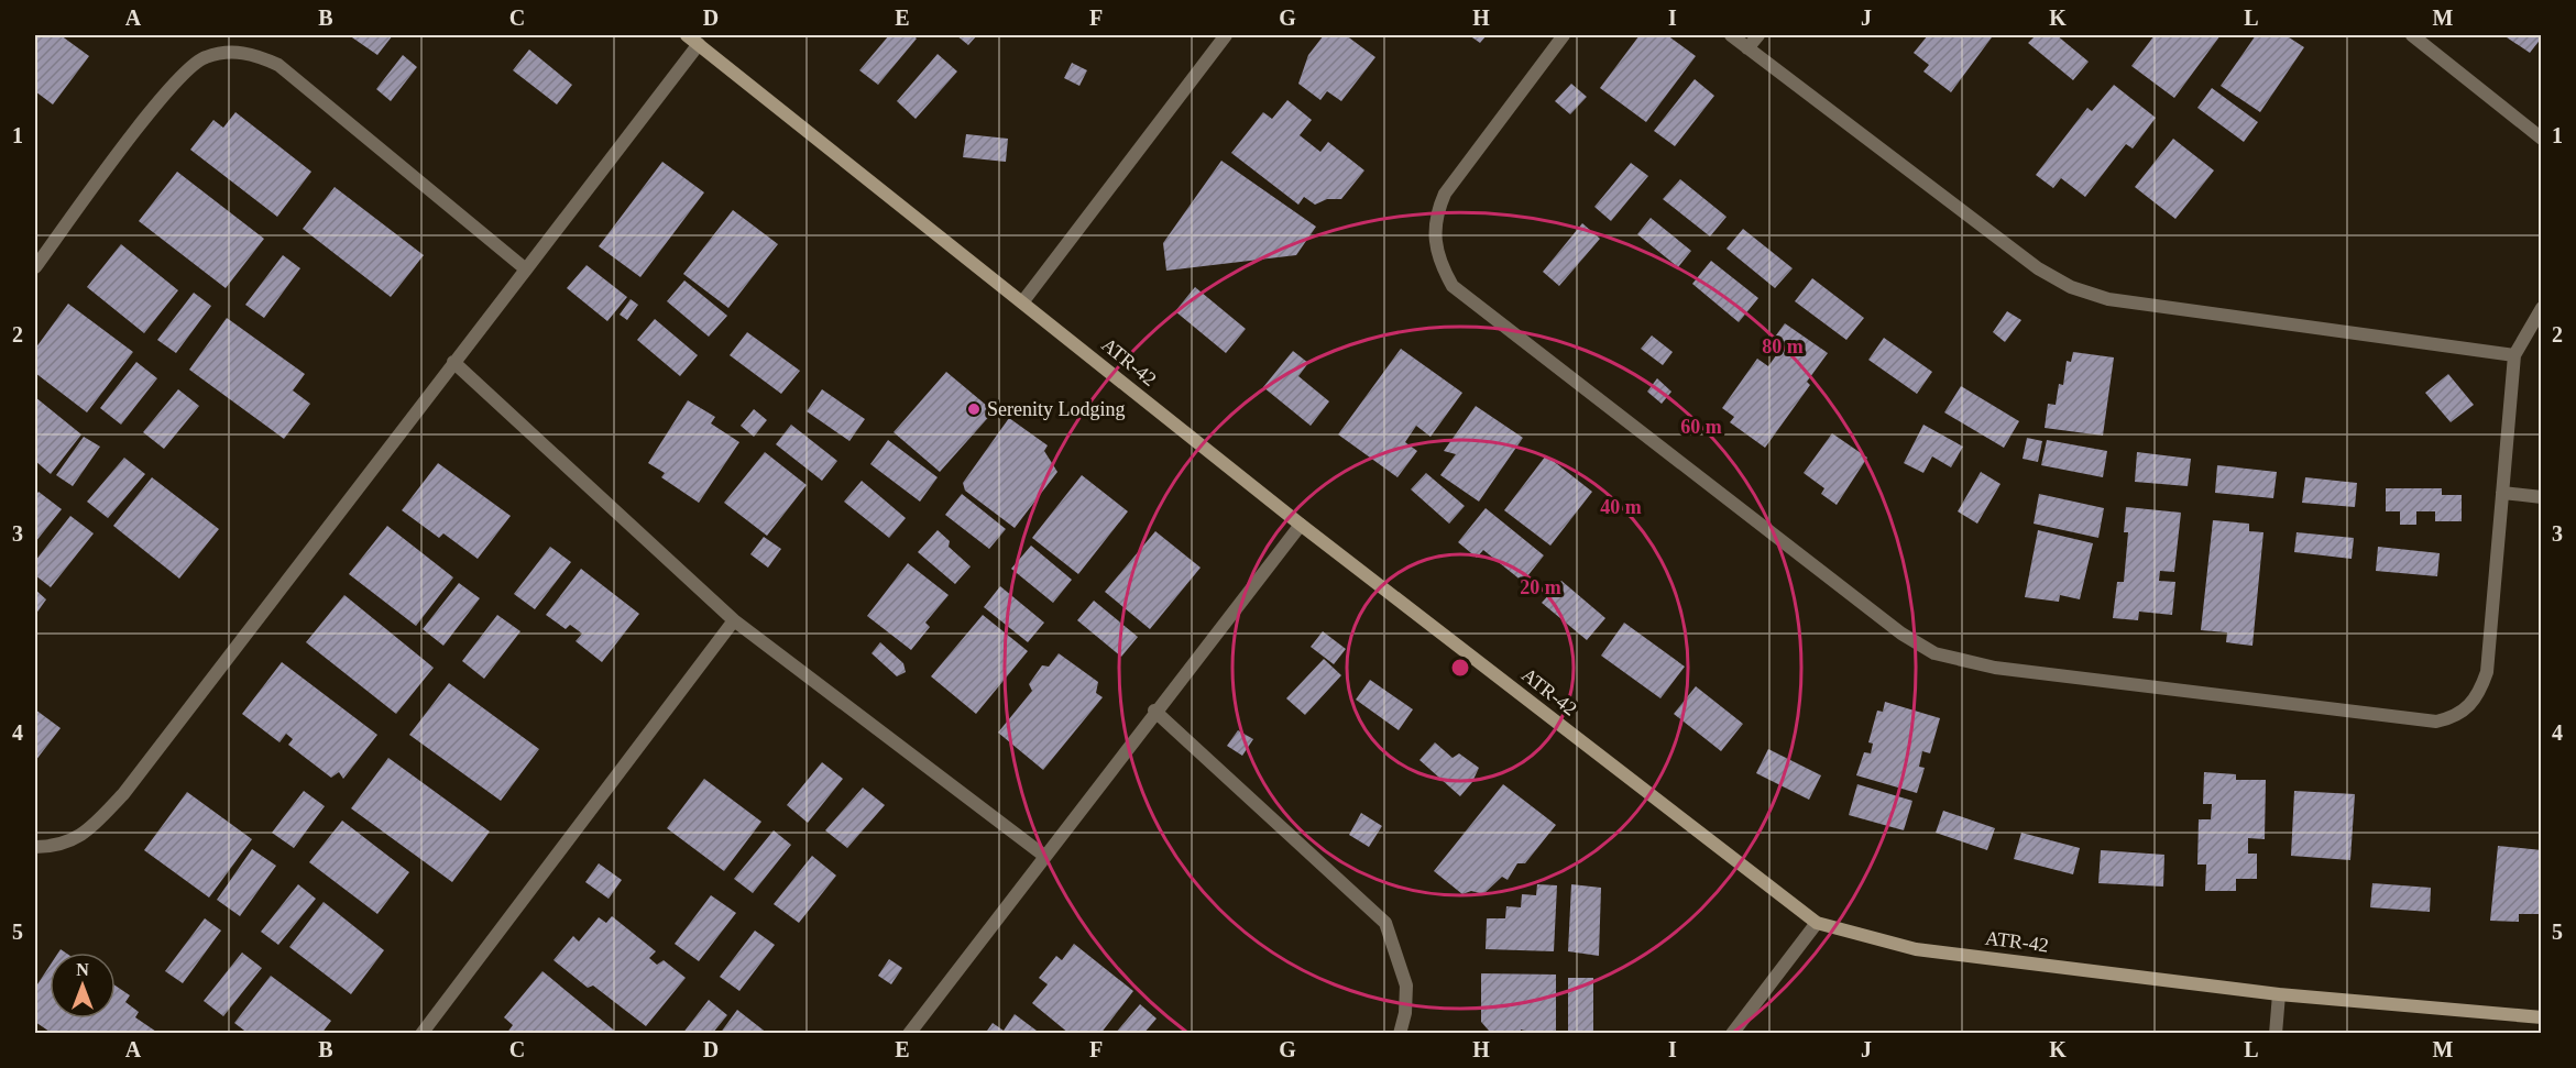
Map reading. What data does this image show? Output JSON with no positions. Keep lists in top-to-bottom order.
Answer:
{
  "streets": {
    "street": ["ATR-42"]
  },
  "places": ["Serenity Lodging"],
  "north": "top",
  "grid": {
    "columns": [
      "A",
      "B",
      "C",
      "D",
      "E",
      "F",
      "G",
      "H",
      "I",
      "J",
      "K",
      "L",
      "M"
    ],
    "rows": [
      "1",
      "2",
      "3",
      "4",
      "5"
    ]
  },
  "rings": [
    "80 m",
    "60 m",
    "40 m",
    "20 m"
  ]
}
